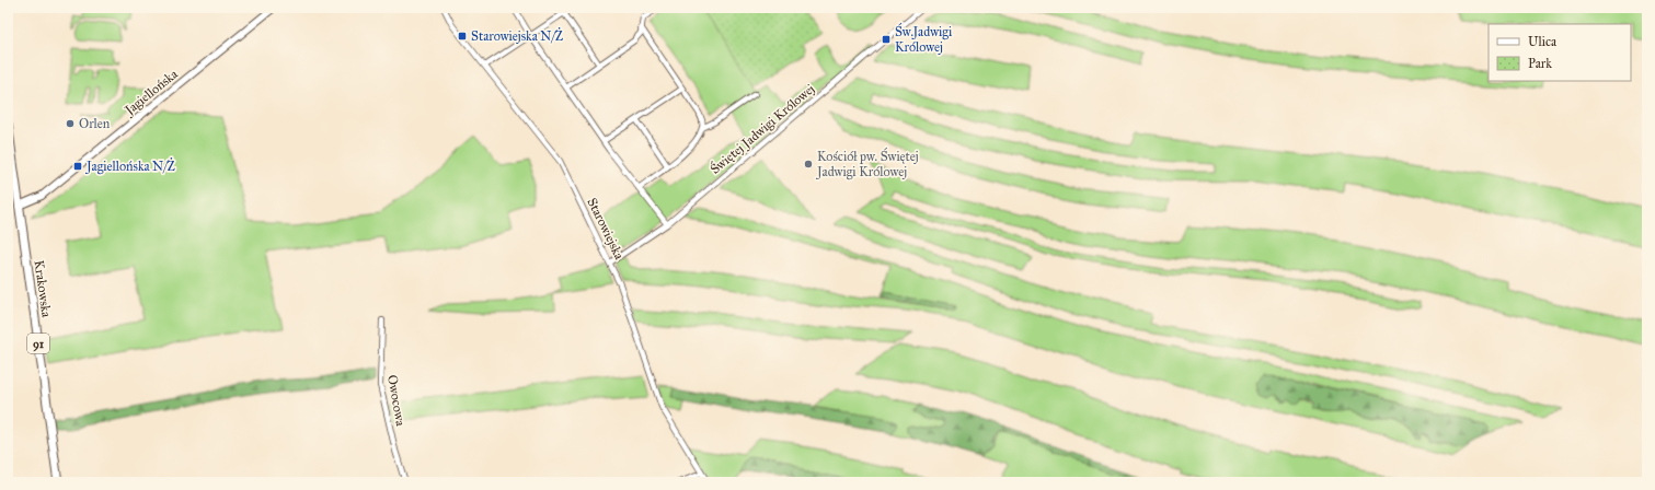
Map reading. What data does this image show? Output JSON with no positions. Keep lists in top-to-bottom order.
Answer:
{
  "streets": {
    "main road": ["Krakowska", "91"],
    "street": [
      "Jagiellońska",
      "Świętej Jadwigi Królowej",
      "Starowiejska",
      "Owocowa"
    ]
  },
  "crossings": [
    ["Jagiellońska", "Krakowska"],
    ["Świętej Jadwigi Królowej", "Starowiejska"]
  ],
  "places": {
    "transit": ["Starowiejska N/Ż", "Św.Jadwigi Królowej", "Jagiellońska N/Ż"],
    "other": ["Orlen", "Kościół pw. Świętej Jadwigi Królowej"]
  },
  "legend": ["Ulica", "Park"]
}
